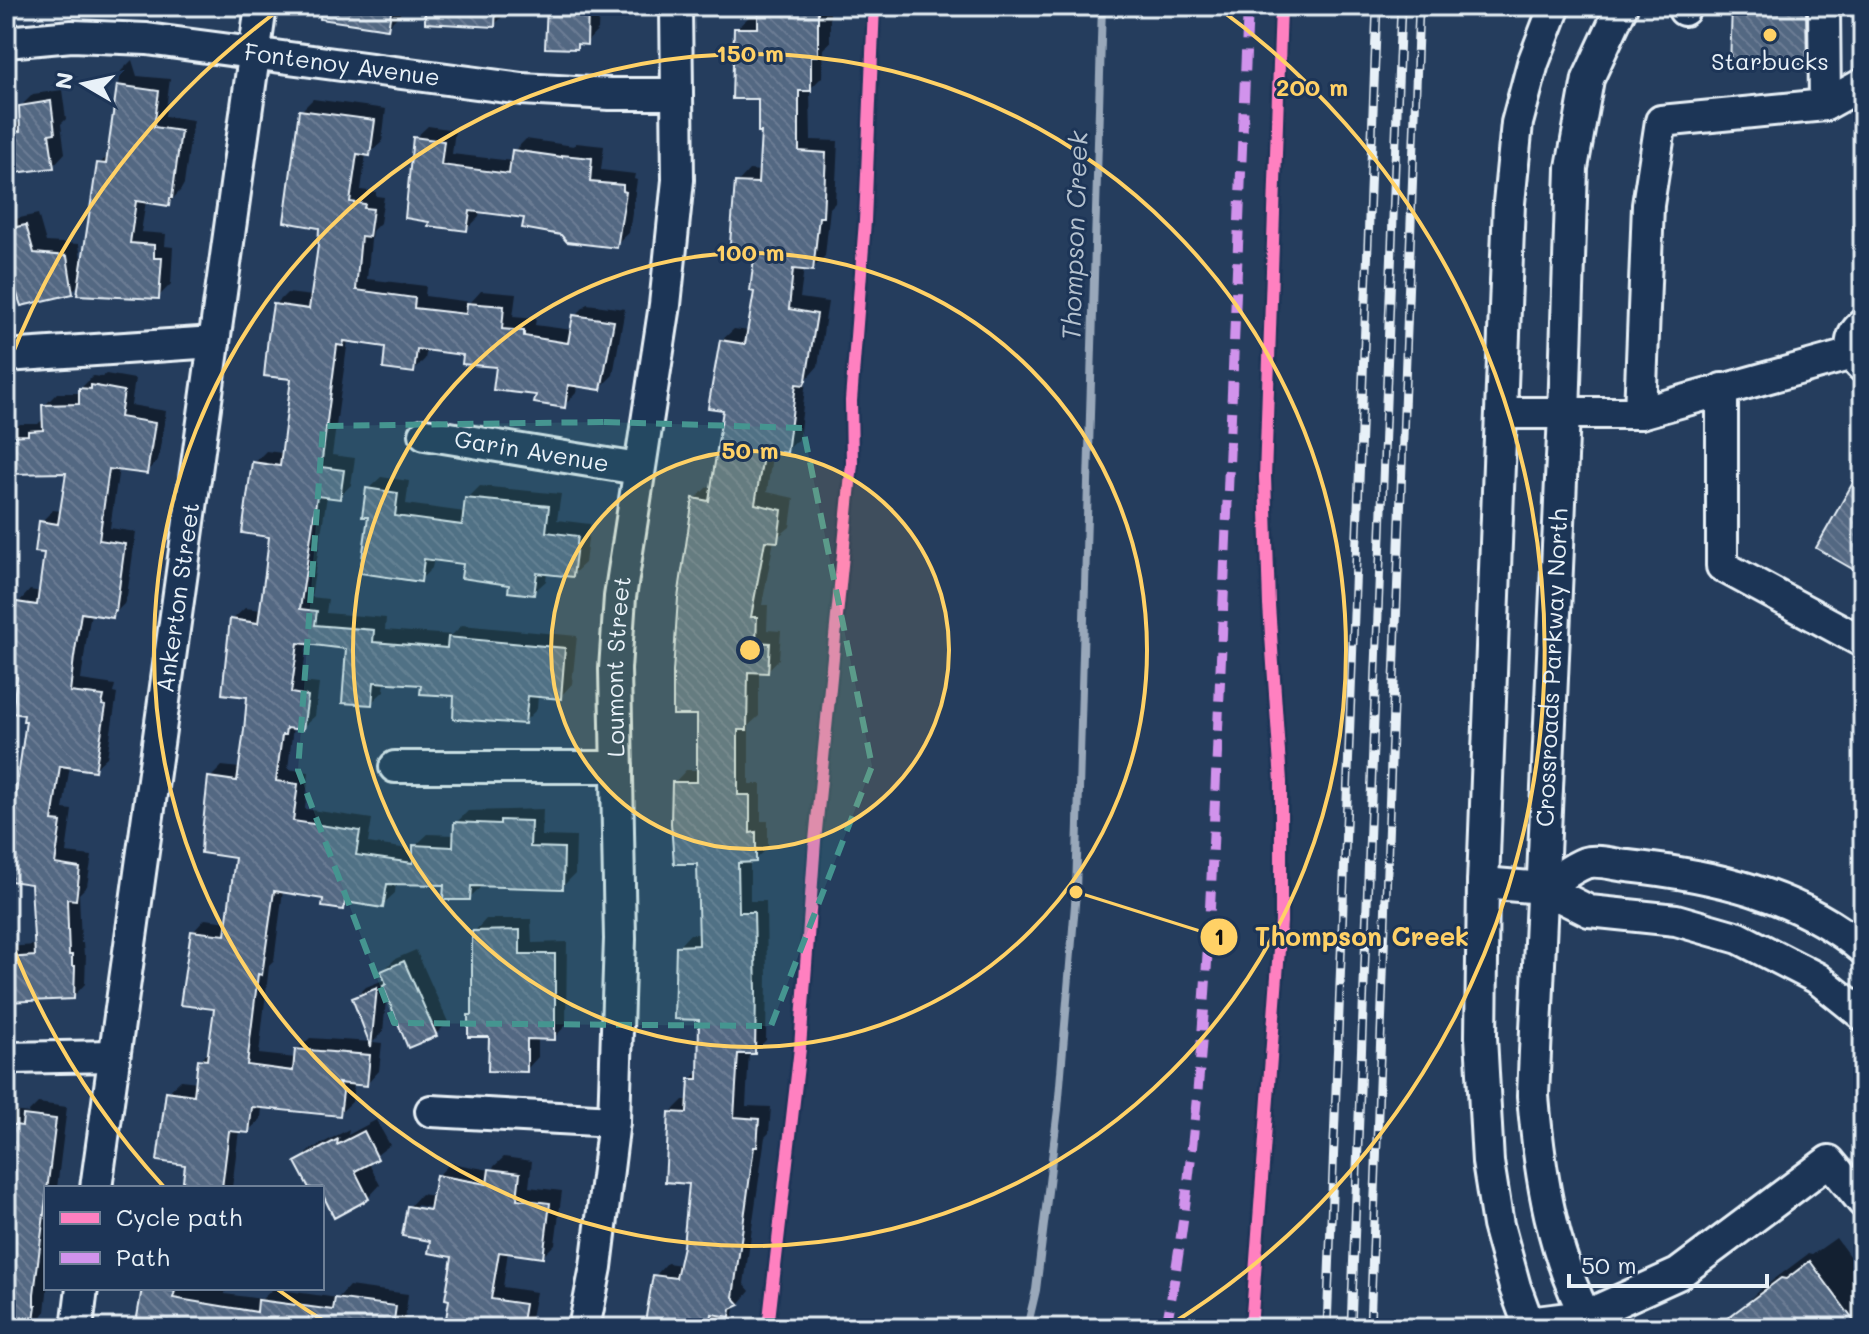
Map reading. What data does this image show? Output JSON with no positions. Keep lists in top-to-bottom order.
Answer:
{
  "streets": {
    "street": [
      "Fontenoy Avenue",
      "Garin Avenue",
      "Ankerton Street",
      "Loumont Street",
      "Crossroads Parkway North"
    ]
  },
  "crossings": [
    ["Fontenoy Avenue", "Ankerton Street"],
    ["Fontenoy Avenue", "Loumont Street"],
    ["Garin Avenue", "Loumont Street"]
  ],
  "water": ["Thompson Creek"],
  "places": ["Starbucks", "Thompson Creek"],
  "legend": ["Cycle path", "Path"],
  "scale_bar": "50 m",
  "north": "left",
  "rings": [
    "150 m",
    "200 m",
    "100 m",
    "50 m"
  ]
}
